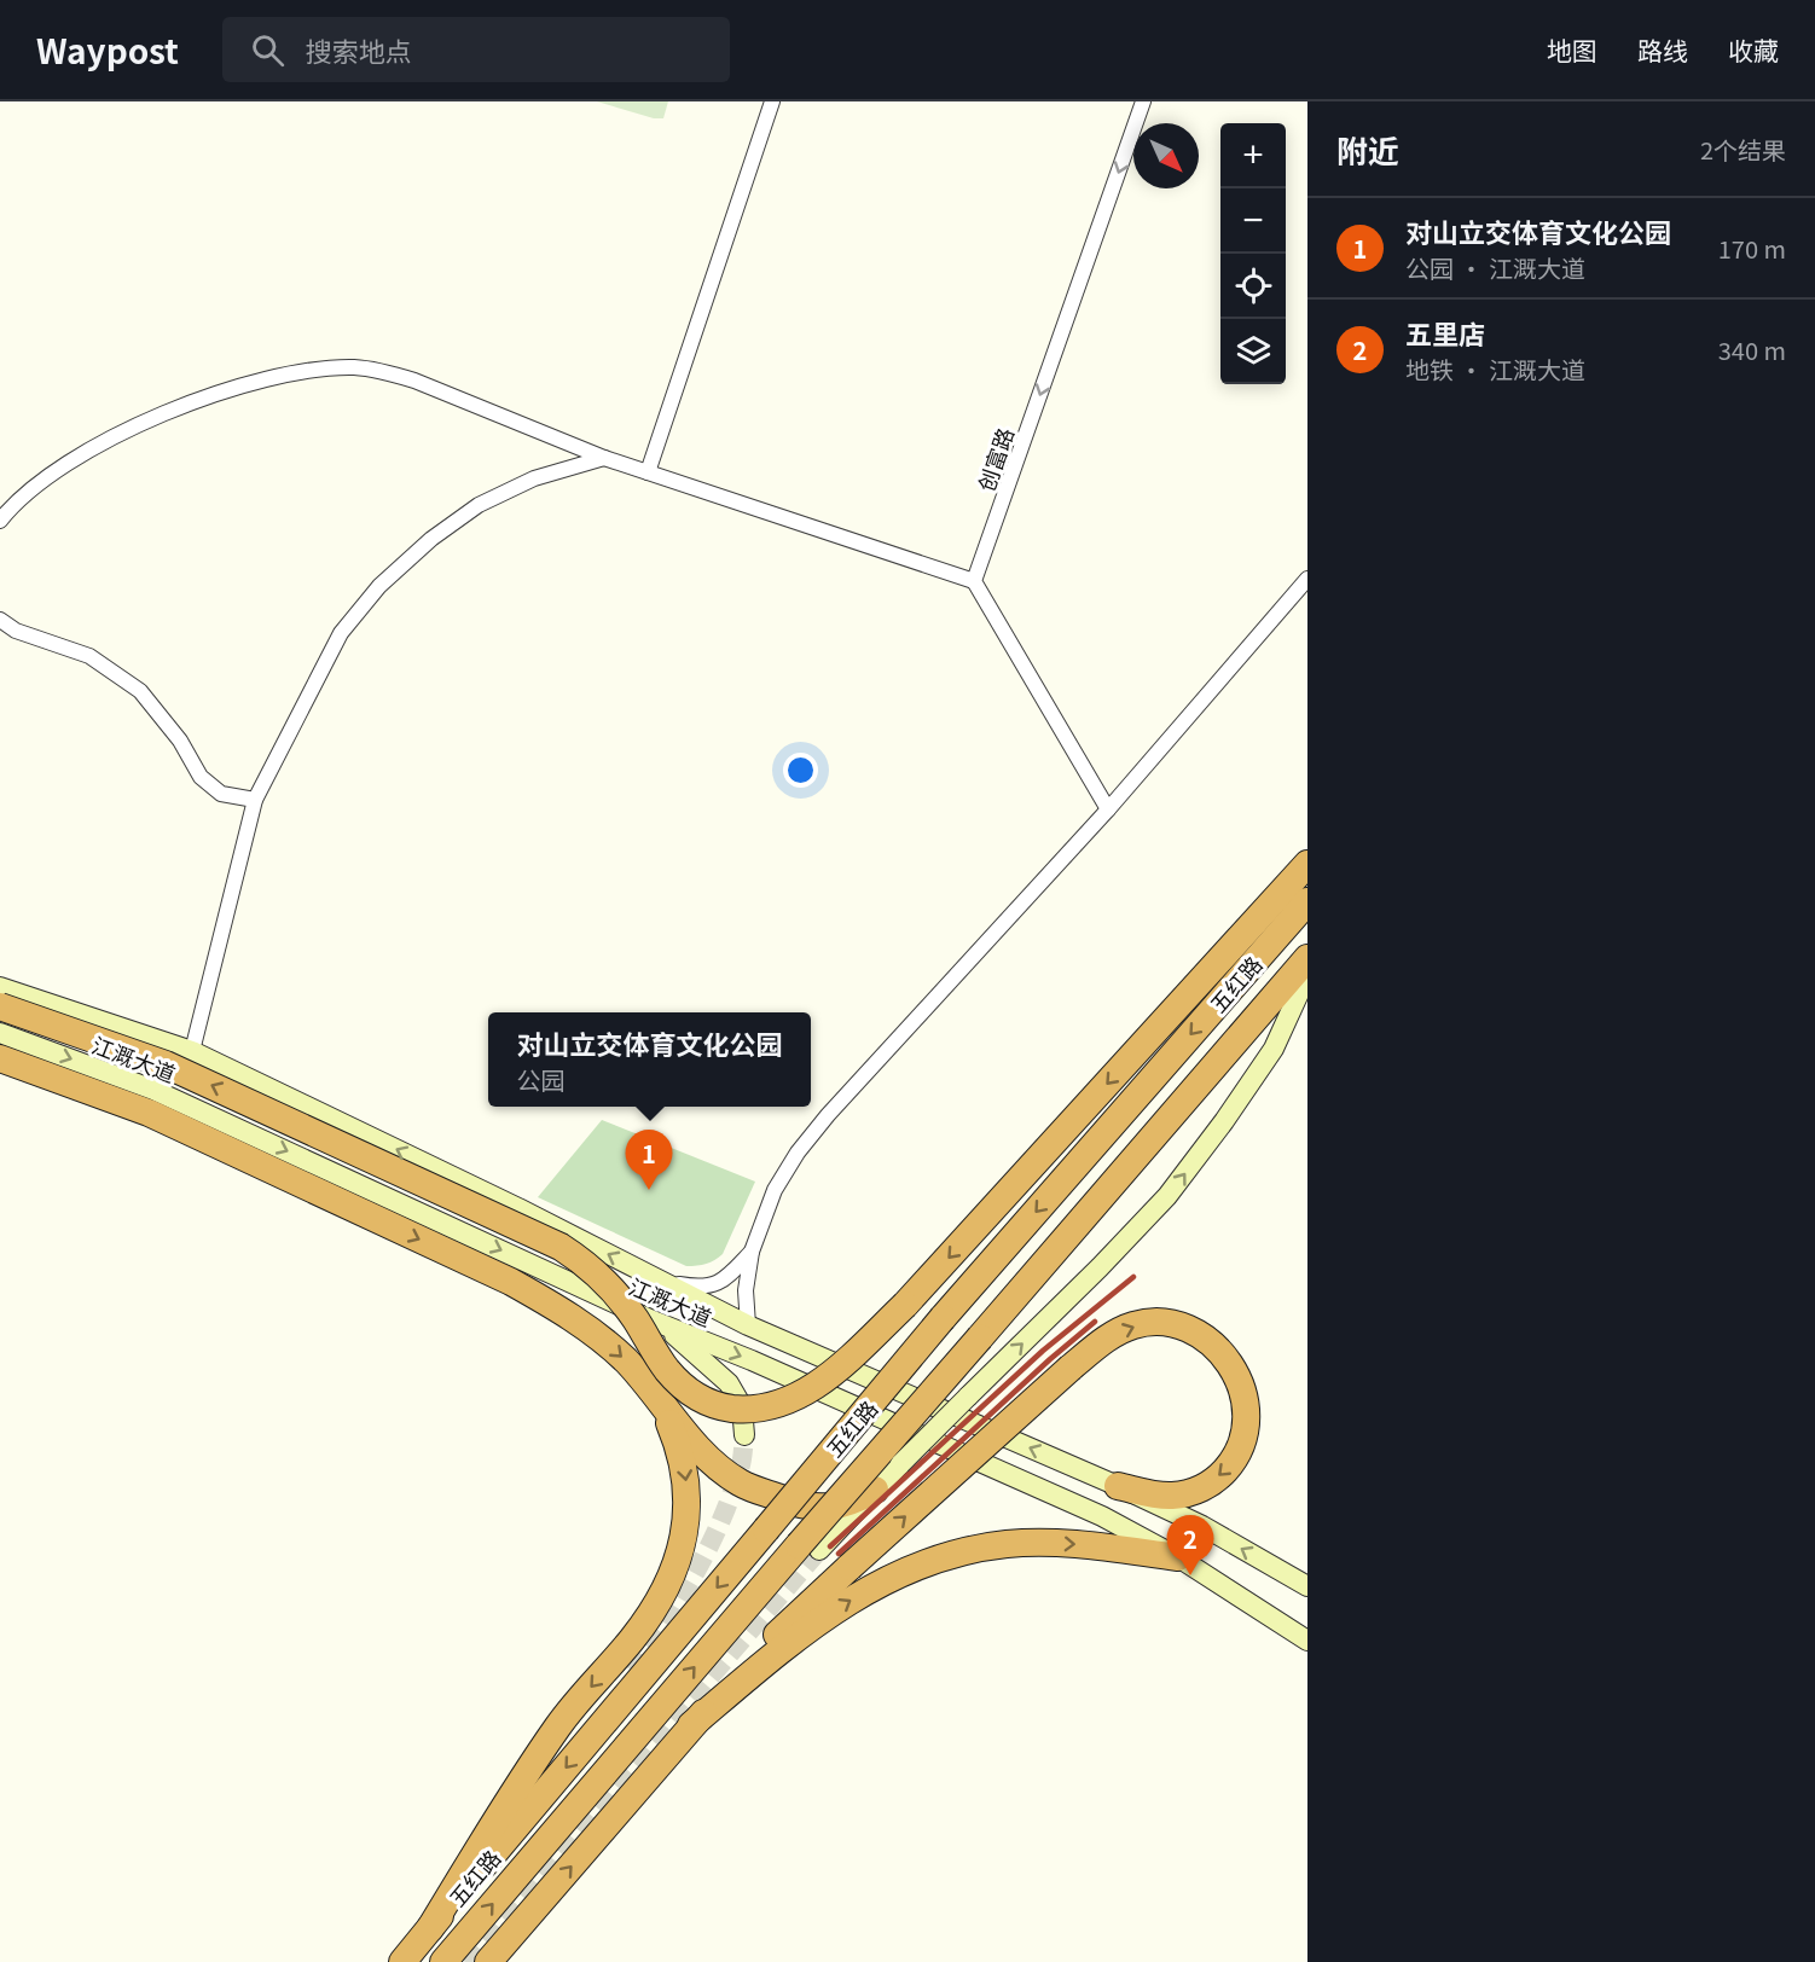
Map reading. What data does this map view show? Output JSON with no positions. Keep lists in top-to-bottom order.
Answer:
{
  "streets": {
    "highway": ["五红路"],
    "main road": ["江溉大道"],
    "street": ["创富路"]
  },
  "one_way": ["创富路"],
  "north": "bottom right",
  "page": {
    "header": "Waypost",
    "search": "搜索地点",
    "nav": ["地图", "路线", "收藏"],
    "heading": ["附近", "2个结果"],
    "map_buttons": ["+", "−"],
    "list": [
      {
        "mark": "1",
        "name": "对山立交体育文化公园",
        "note": "公园 · 江溉大道",
        "value": "170 m"
      },
      {
        "mark": "2",
        "name": "五里店",
        "note": "地铁 · 江溉大道",
        "value": "340 m"
      }
    ],
    "popup": ["对山立交体育文化公园", "公园"],
    "pins": ["1", "2"]
  }
}
